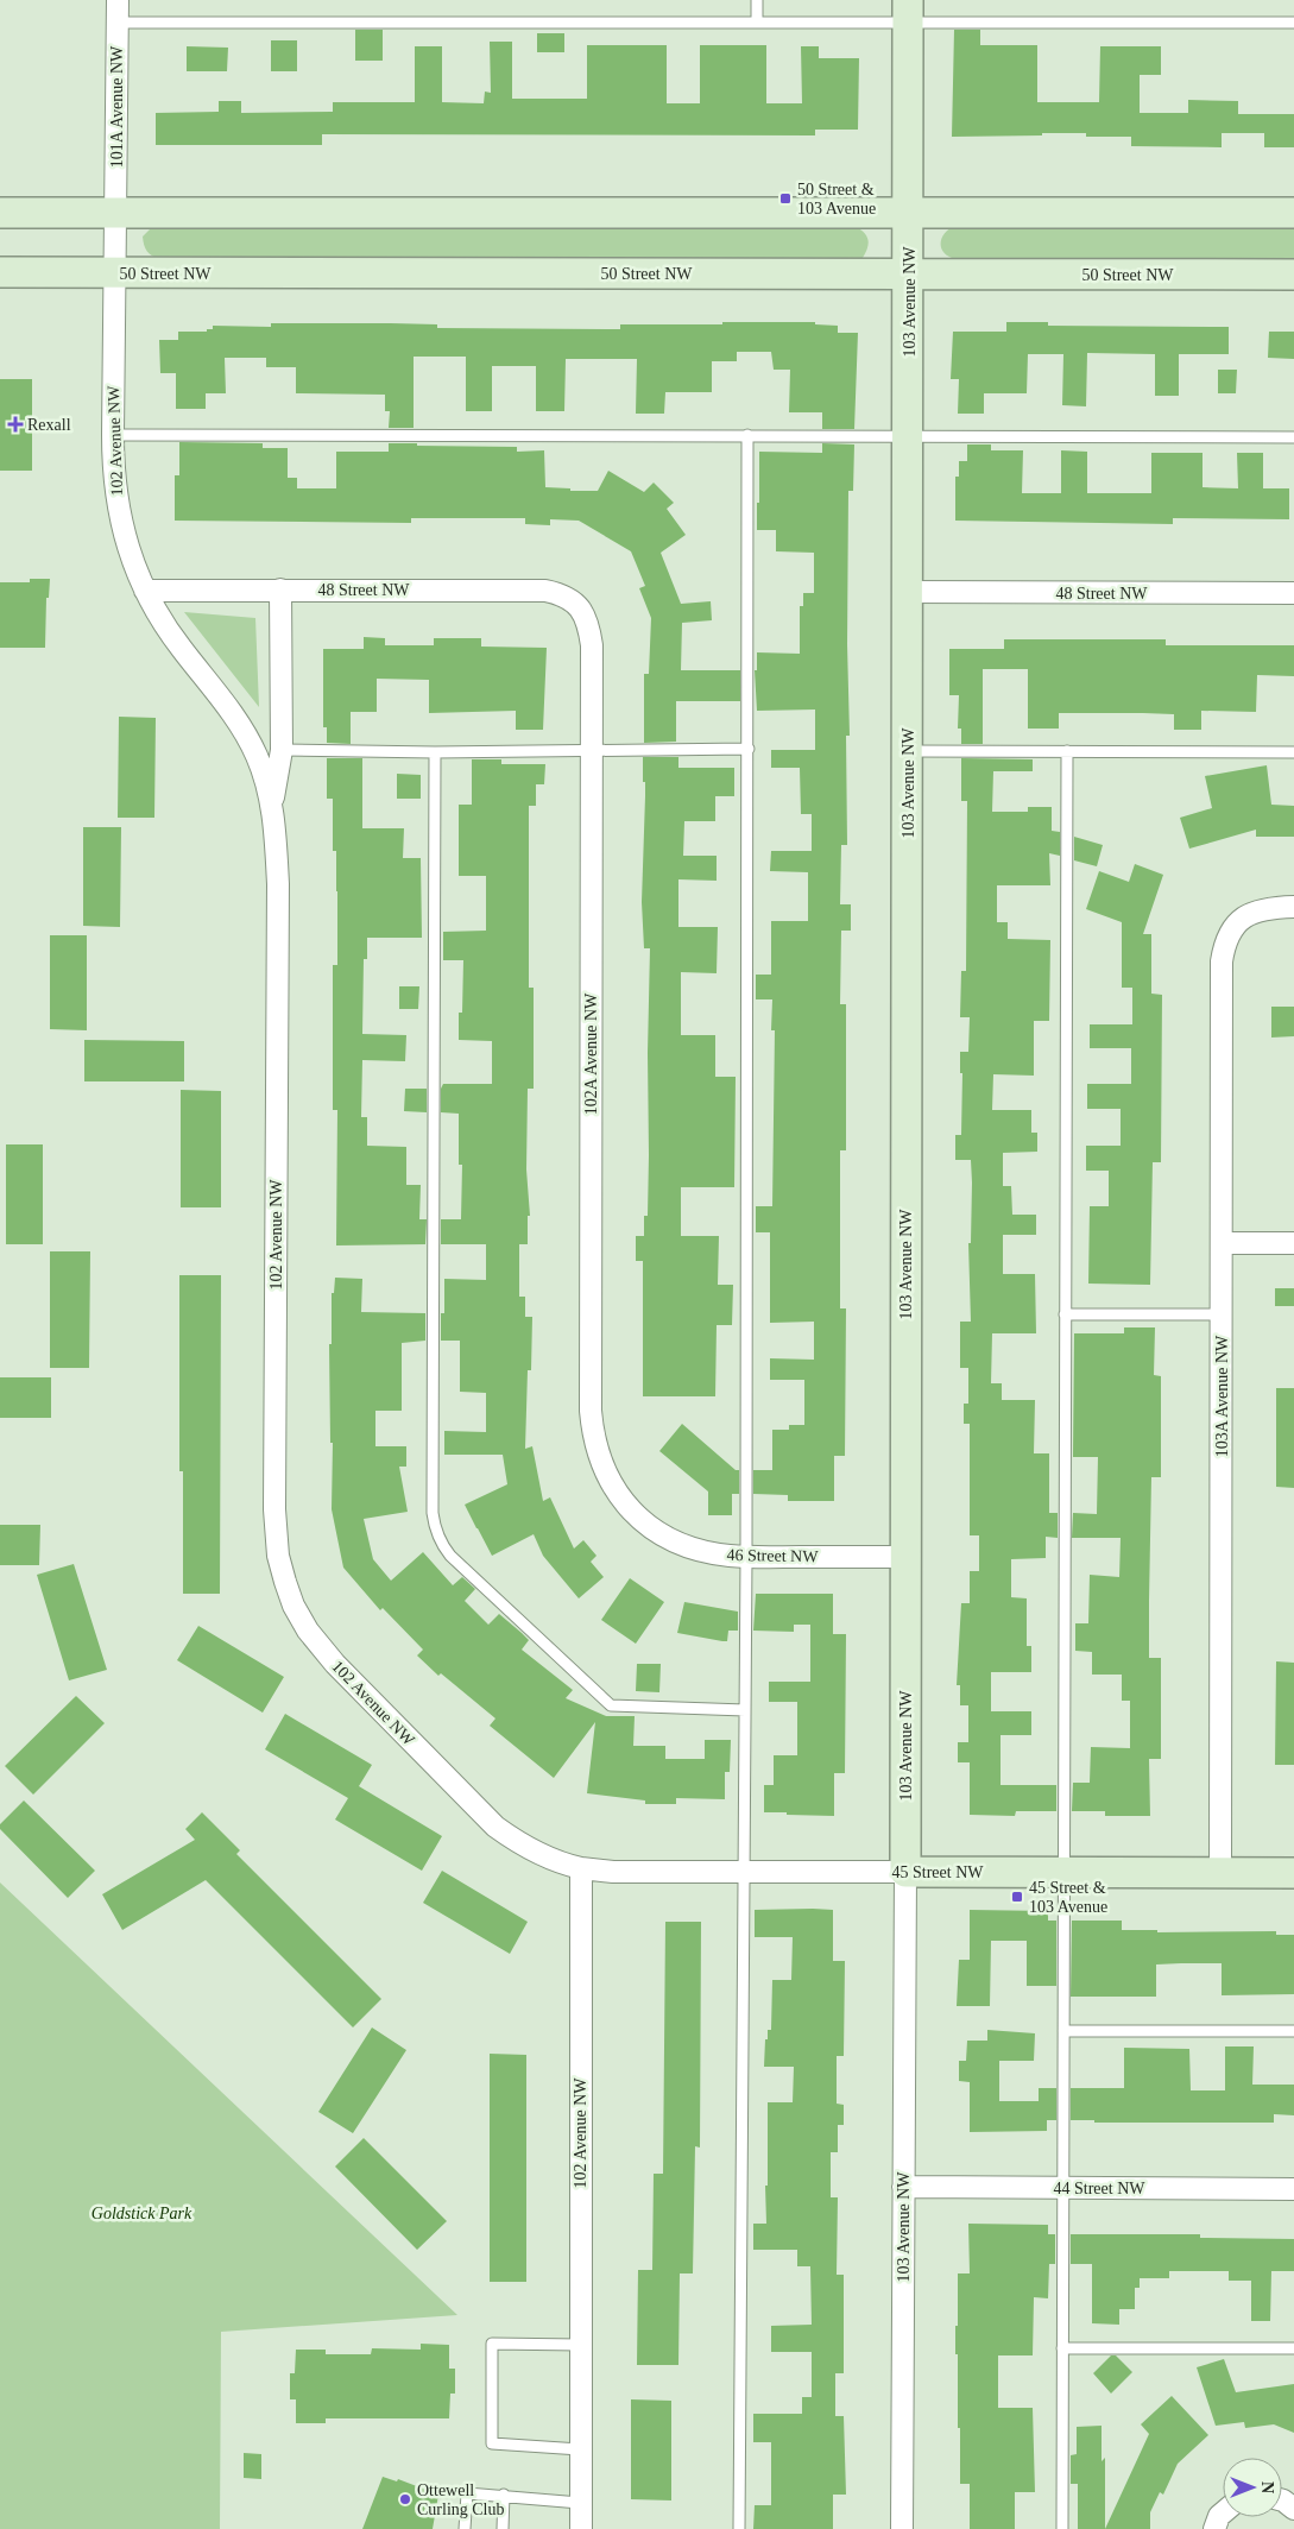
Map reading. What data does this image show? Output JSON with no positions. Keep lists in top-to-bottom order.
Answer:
{
  "streets": {
    "main road": ["50 Street NW", "103 Avenue NW", "45 Street NW"],
    "street": [
      "101A Avenue NW",
      "102 Avenue NW",
      "48 Street NW",
      "102A Avenue NW",
      "103A Avenue NW",
      "46 Street NW",
      "44 Street NW"
    ]
  },
  "crossings": [
    ["101A Avenue NW", "102 Avenue NW"],
    ["50 Street NW", "103 Avenue NW"],
    ["50 Street NW", "102 Avenue NW"],
    ["103 Avenue NW", "48 Street NW"],
    ["103 Avenue NW", "46 Street NW"],
    ["103 Avenue NW", "45 Street NW"],
    ["103 Avenue NW", "44 Street NW"],
    ["102 Avenue NW", "48 Street NW"],
    ["102 Avenue NW", "45 Street NW"],
    ["48 Street NW", "102A Avenue NW"],
    ["102A Avenue NW", "46 Street NW"],
    ["103A Avenue NW", "45 Street NW"]
  ],
  "parks": ["Goldstick Park"],
  "places": {
    "transit": ["50 Street & 103 Avenue", "45 Street & 103 Avenue"],
    "health": ["Rexall"],
    "other": ["Ottewell Curling Club"]
  },
  "north": "right"
}
